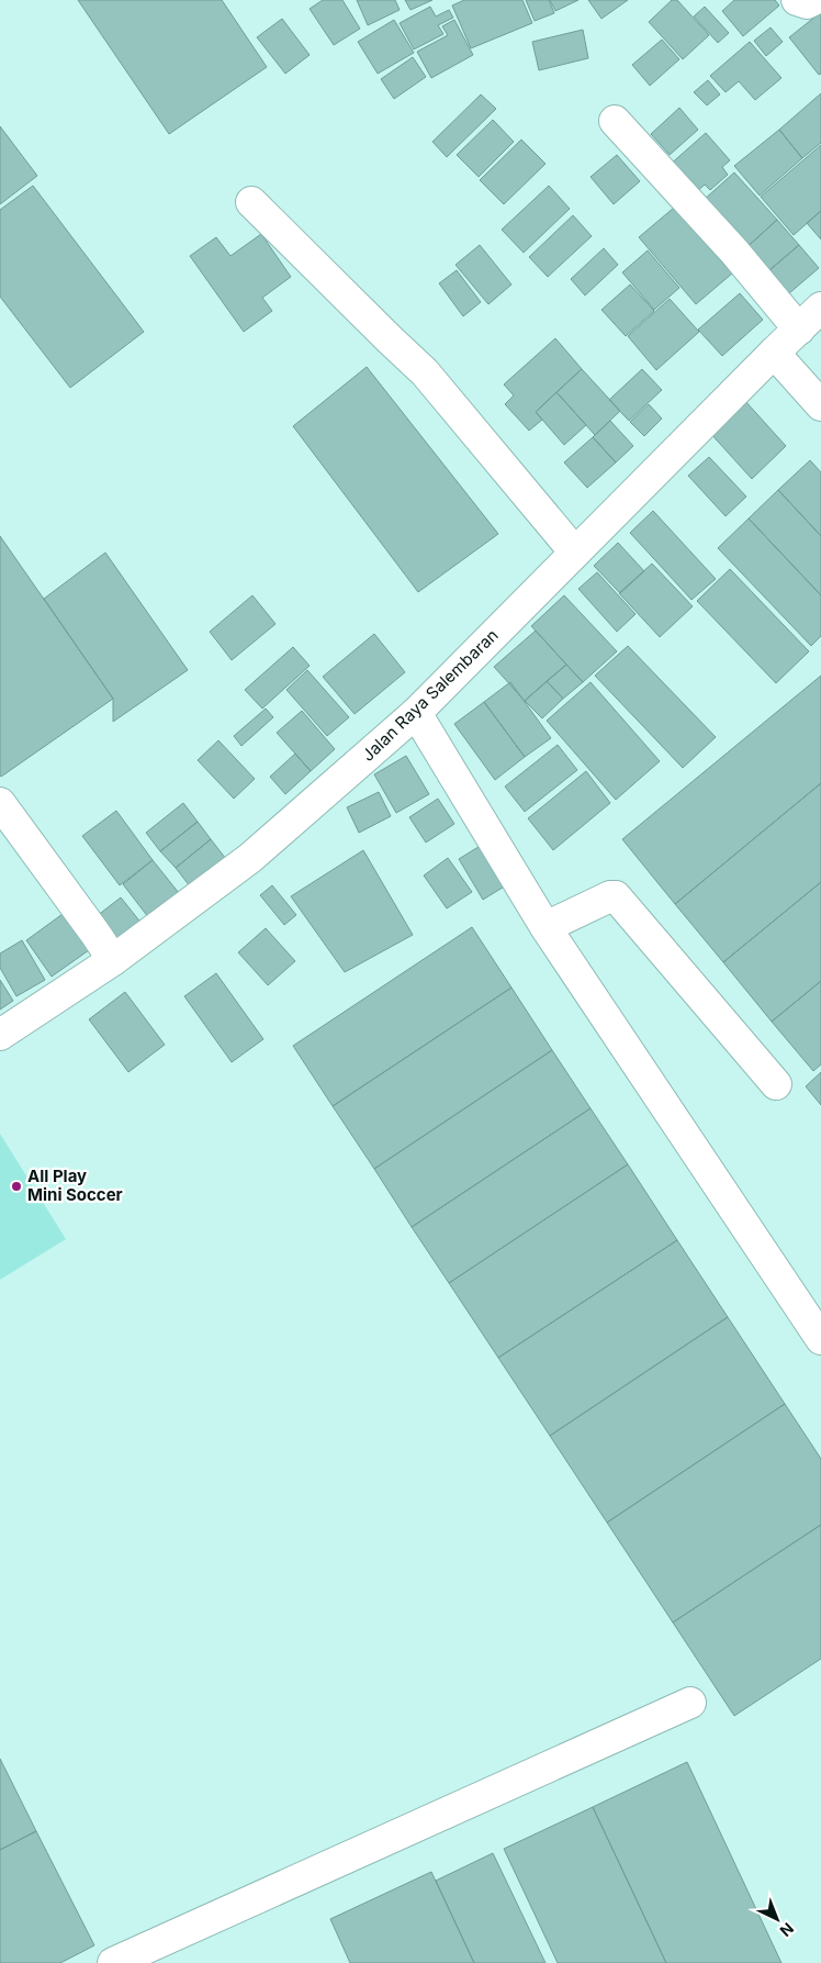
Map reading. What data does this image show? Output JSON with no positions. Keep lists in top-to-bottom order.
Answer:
{
  "streets": {
    "main road": ["Jalan Raya Salembaran"]
  },
  "places": ["All Play Mini Soccer"],
  "north": "bottom right"
}
